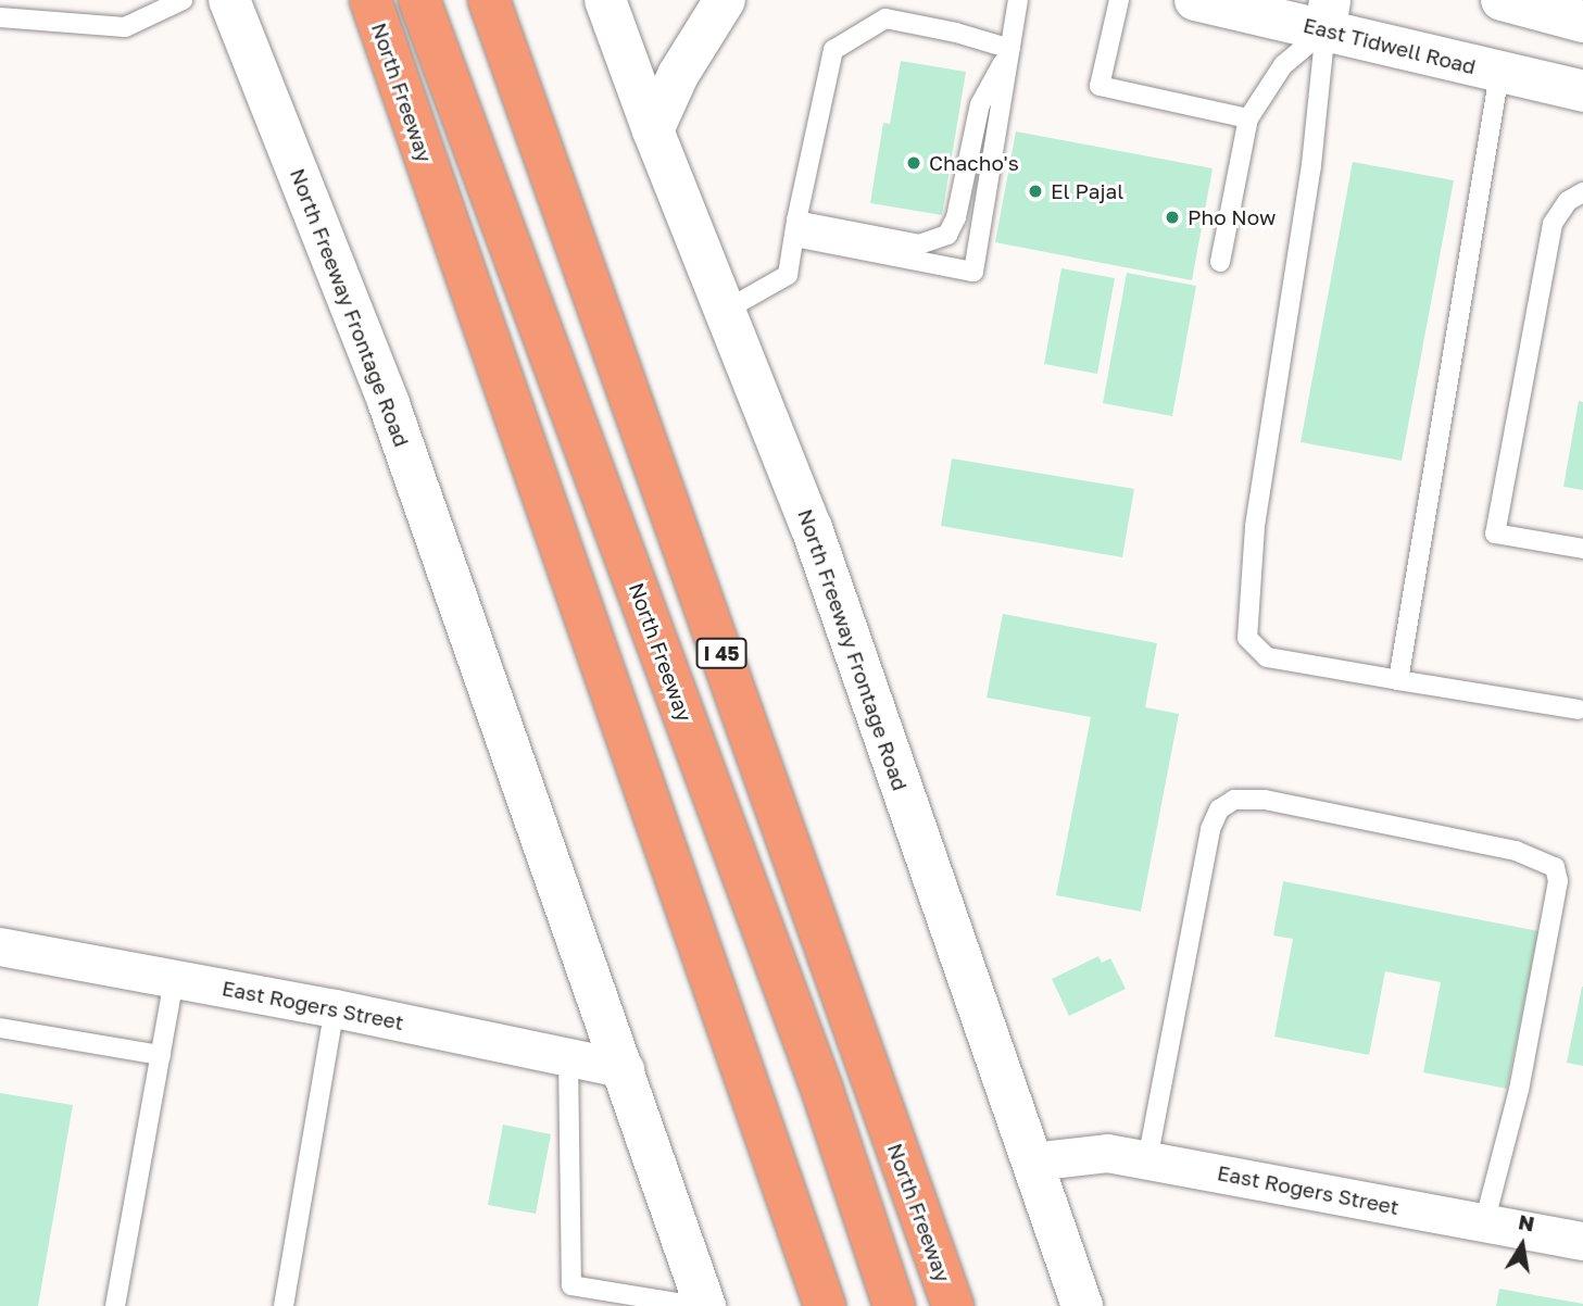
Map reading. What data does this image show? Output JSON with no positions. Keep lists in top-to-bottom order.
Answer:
{
  "streets": {
    "highway": ["North Freeway", "I 45"],
    "main road": ["East Tidwell Road", "North Freeway Frontage Road"],
    "street": ["East Rogers Street"]
  },
  "crossings": [
    ["North Freeway Frontage Road", "East Rogers Street"]
  ],
  "places": ["Chacho's", "El Pajal", "Pho Now"],
  "north": "top"
}
